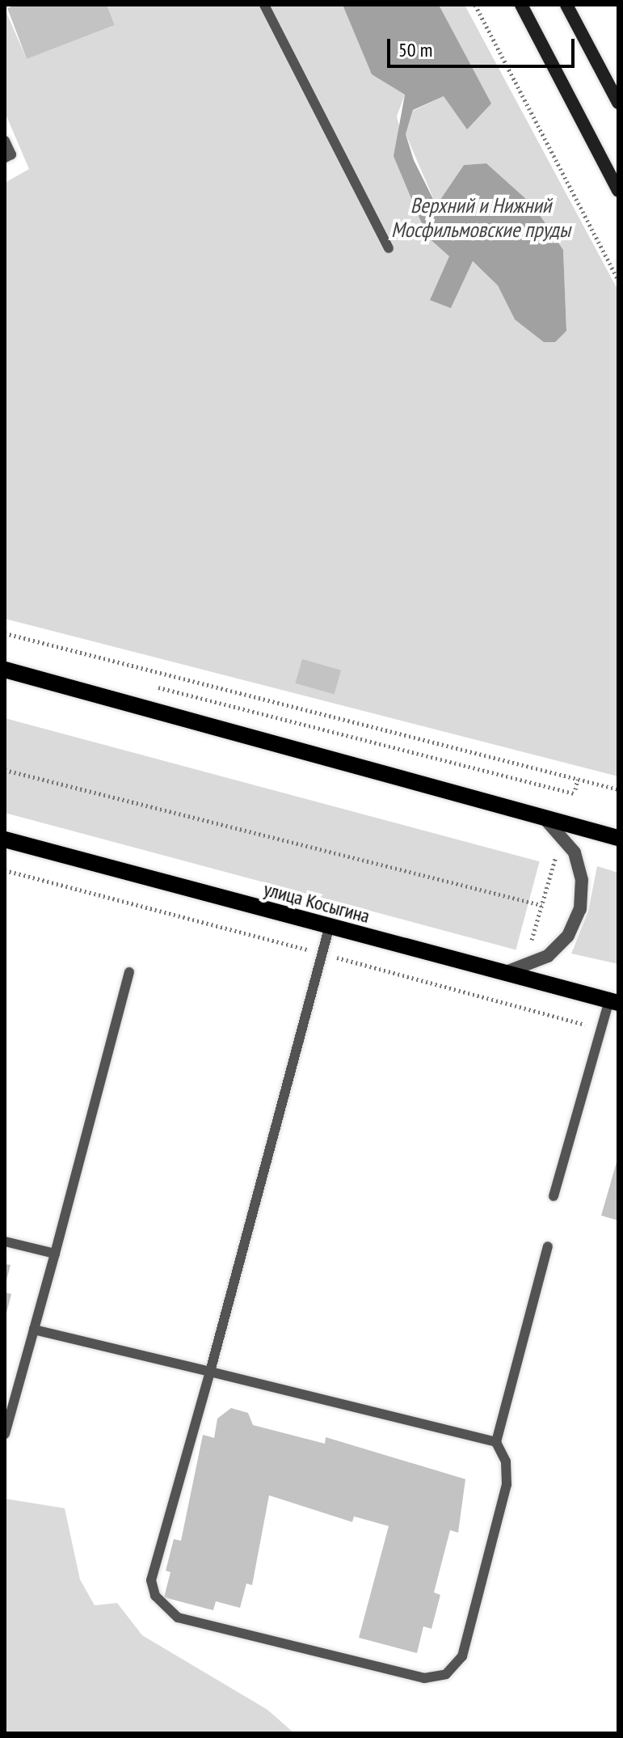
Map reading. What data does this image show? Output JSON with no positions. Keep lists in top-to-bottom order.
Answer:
{
  "streets": {
    "main road": ["улица Косыгина"]
  },
  "water": ["Верхний и Нижний Мосфильмовские пруды"],
  "scale_bar": "50 m"
}
